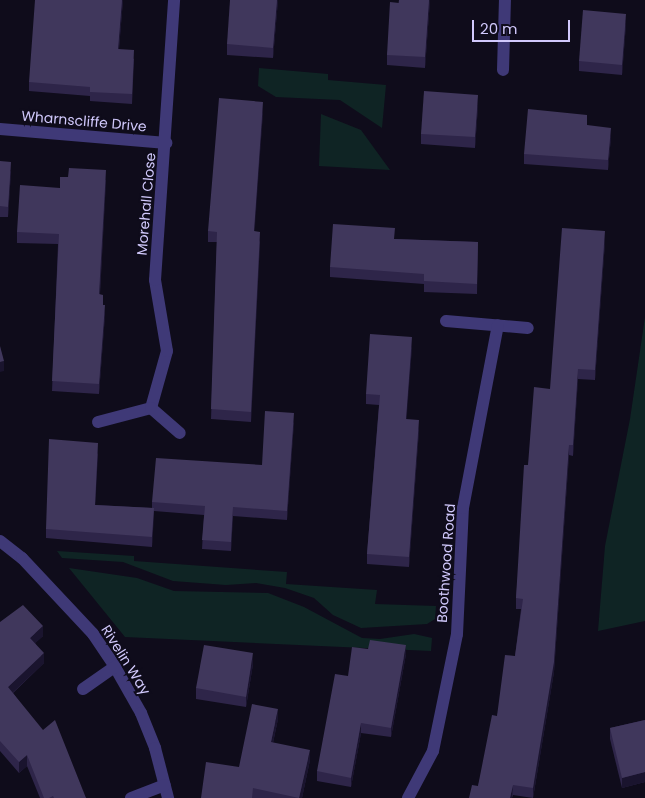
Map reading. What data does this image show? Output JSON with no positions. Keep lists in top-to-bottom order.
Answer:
{
  "streets": {
    "street": [
      "Wharnscliffe Drive",
      "Morehall Close",
      "Boothwood Road",
      "Rivelin Way"
    ]
  },
  "crossings": [
    ["Wharnscliffe Drive", "Morehall Close"]
  ],
  "scale_bar": "20 m"
}
